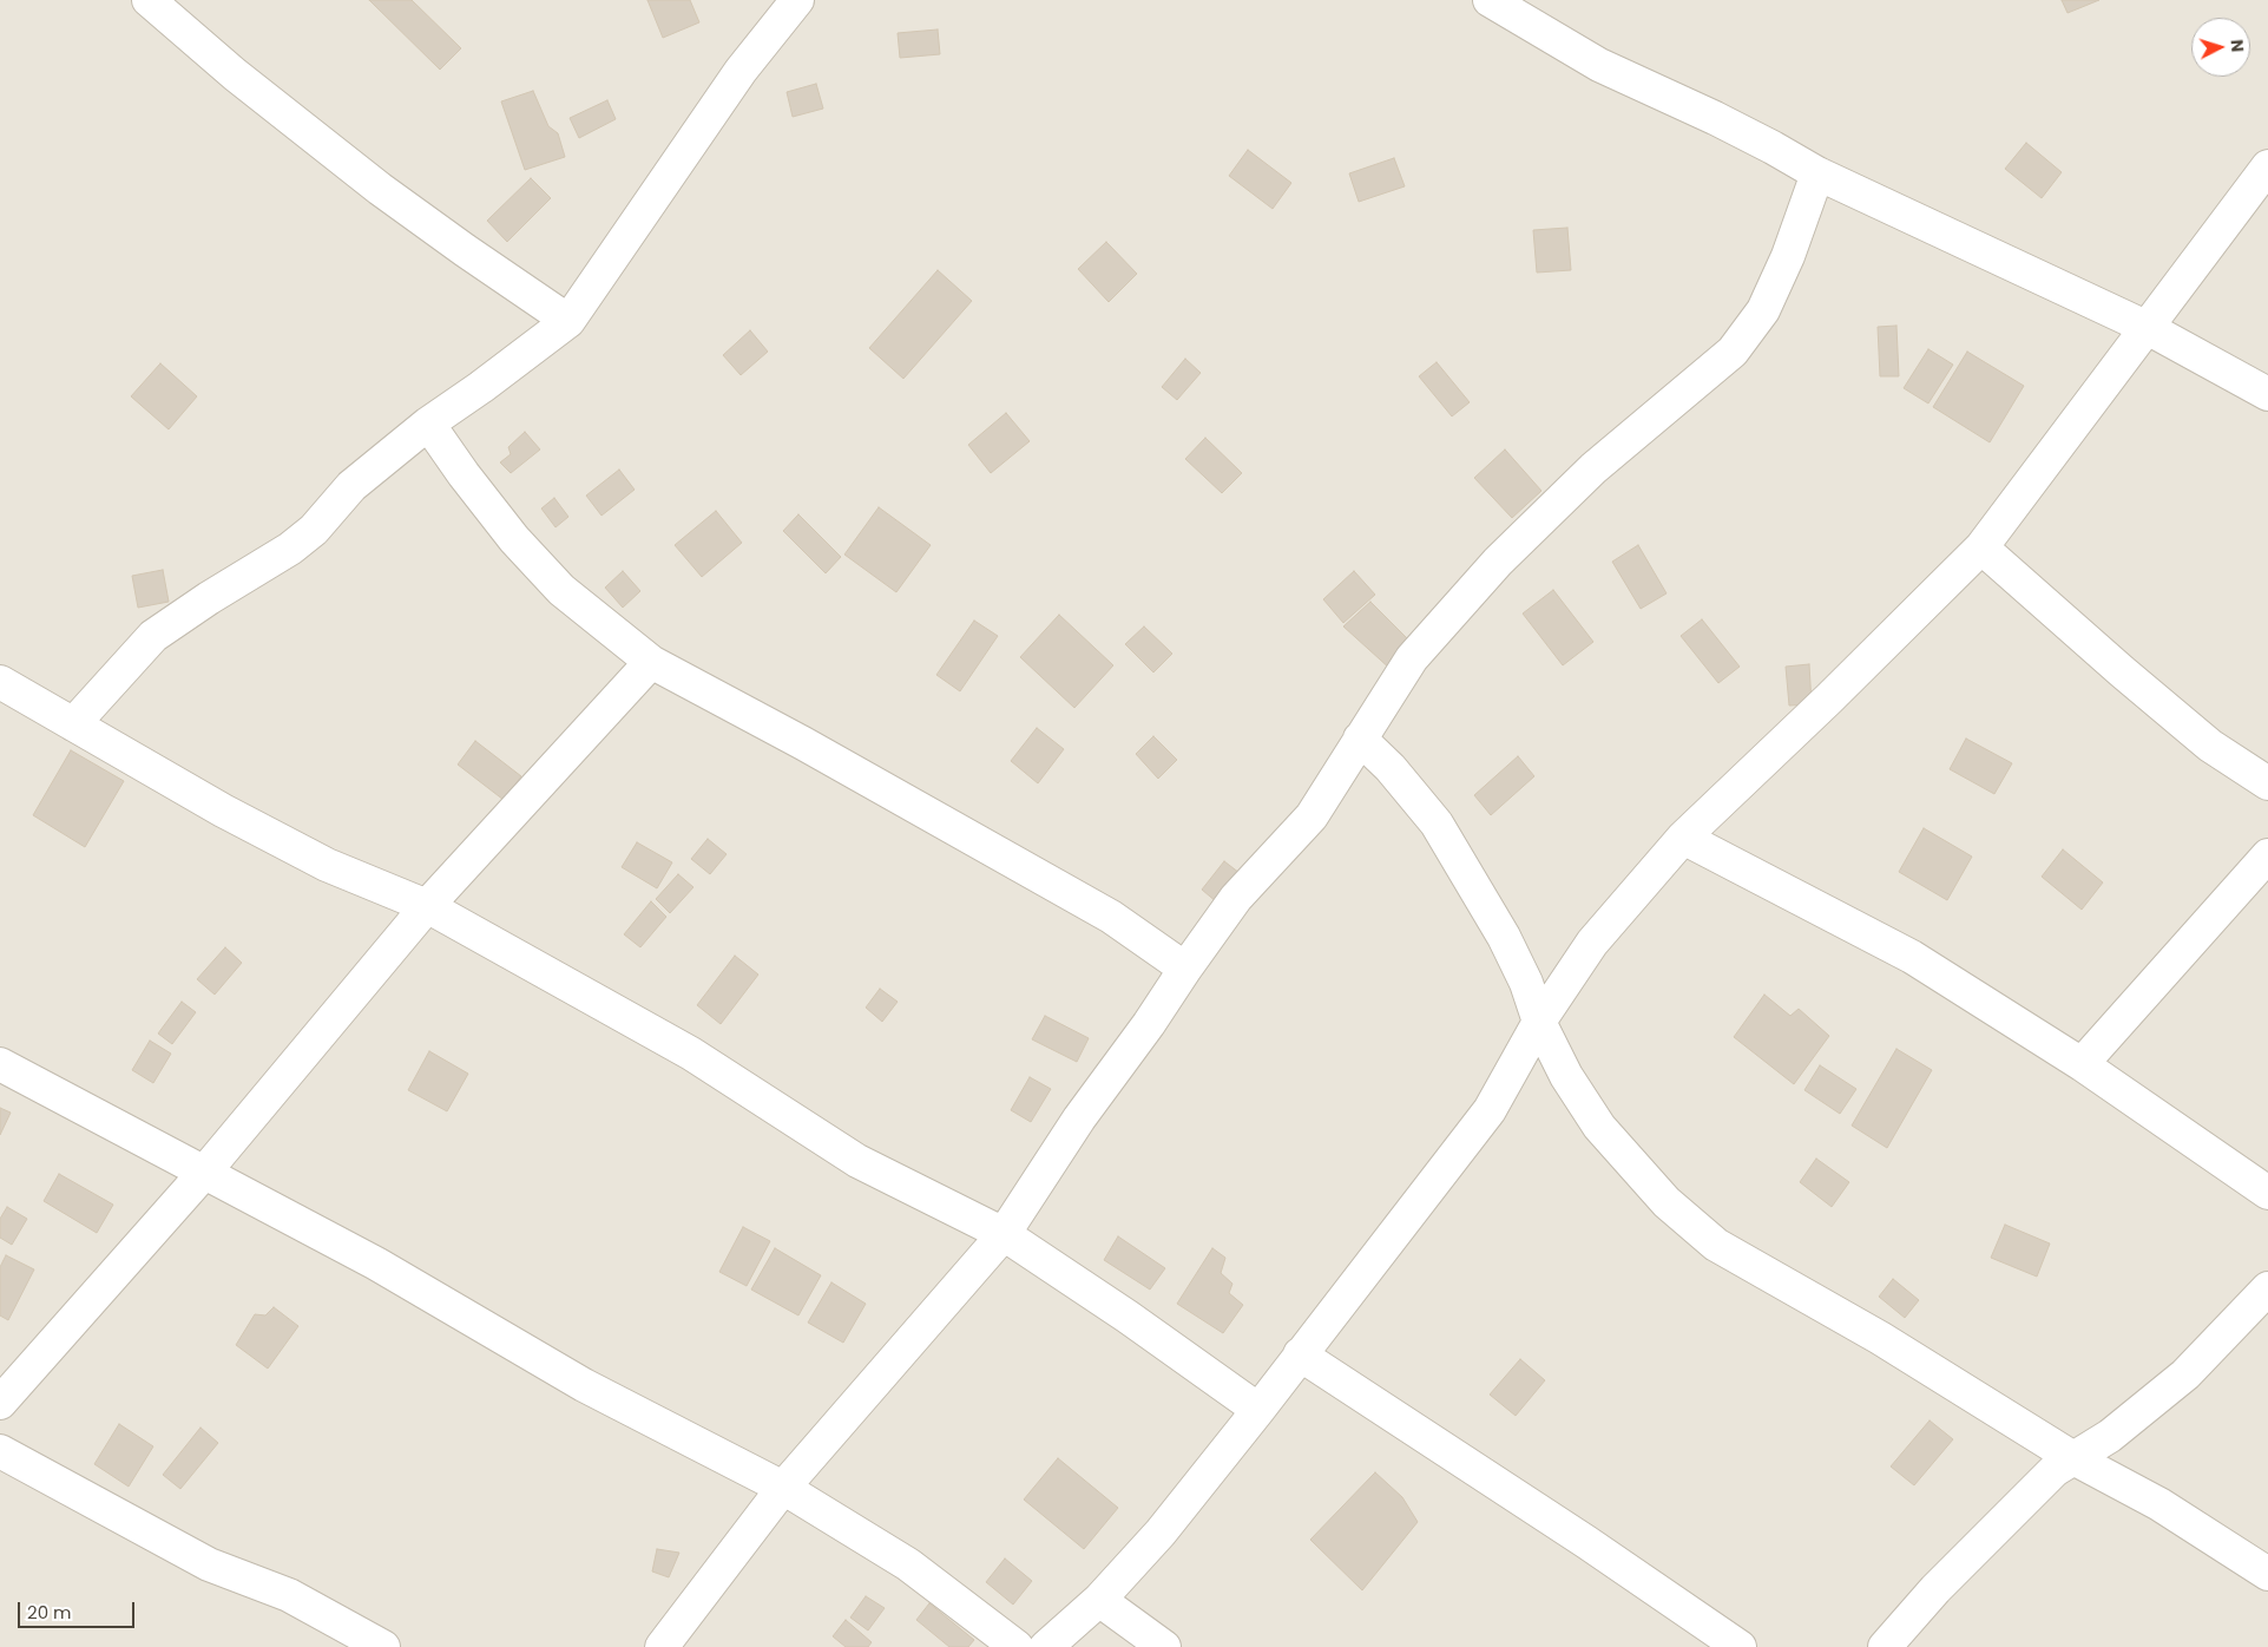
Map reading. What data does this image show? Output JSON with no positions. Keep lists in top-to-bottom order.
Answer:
{
  "scale_bar": "20 m",
  "north": "right"
}
